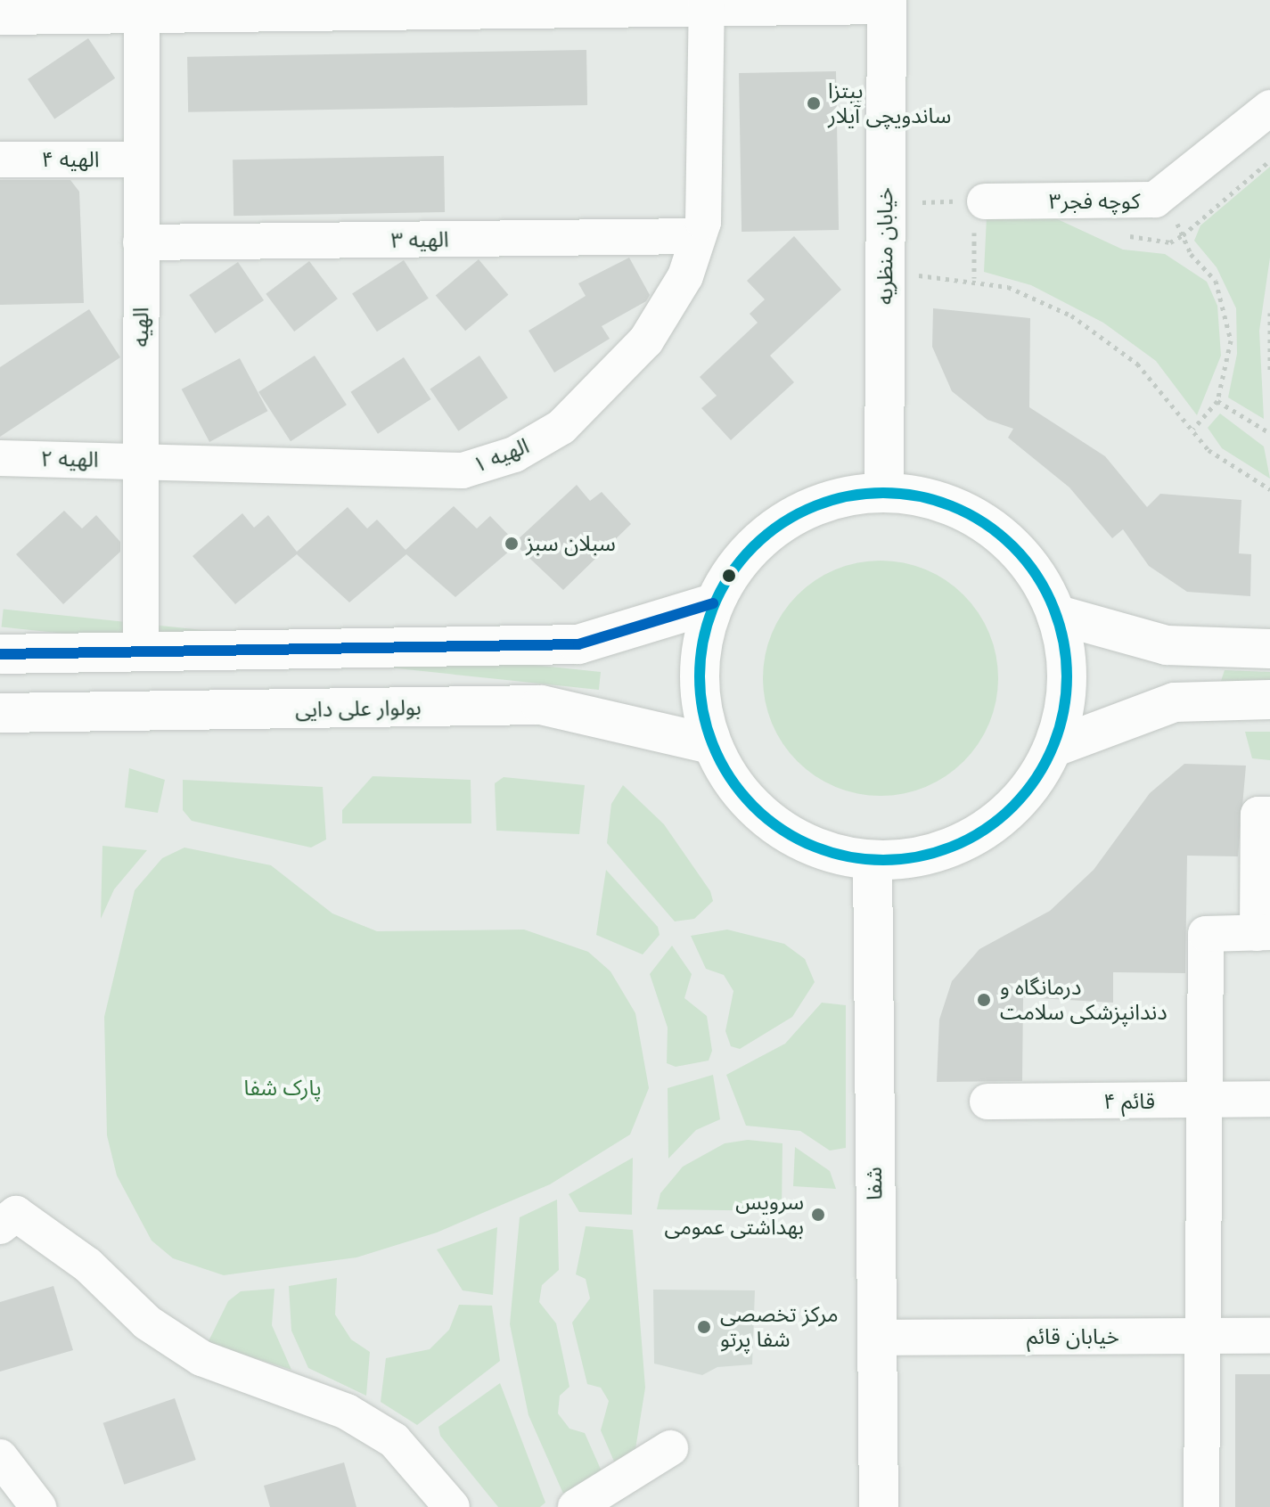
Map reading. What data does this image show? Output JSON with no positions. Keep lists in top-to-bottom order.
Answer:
{
  "streets": {
    "main road": ["خیابان منظریه", "بولوار علی دایی", "شفا"],
    "street": [
      "الهیه ۴",
      "کوچه فجر۳",
      "الهیه ۳",
      "الهیه",
      "الهیه ۱",
      "الهیه ۲",
      "قائم ۴",
      "خیابان قائم"
    ]
  },
  "crossings": [
    ["الهیه ۴", "الهیه"],
    ["الهیه ۳", "الهیه"],
    ["الهیه ۳", "الهیه ۱"],
    ["الهیه", "الهیه ۱"],
    ["الهیه", "الهیه ۲"],
    ["الهیه ۱", "الهیه ۲"],
    ["شفا", "خیابان قائم"]
  ],
  "parks": ["پارک شفا"],
  "places": [
    "پیتزا ساندویچی آیلار",
    "سبلان سبز",
    "درمانگاه و دندانپزشکی سلامت",
    "سرویس بهداشتی عمومی",
    "مرکز تخصصی شفا پرتو"
  ]
}
